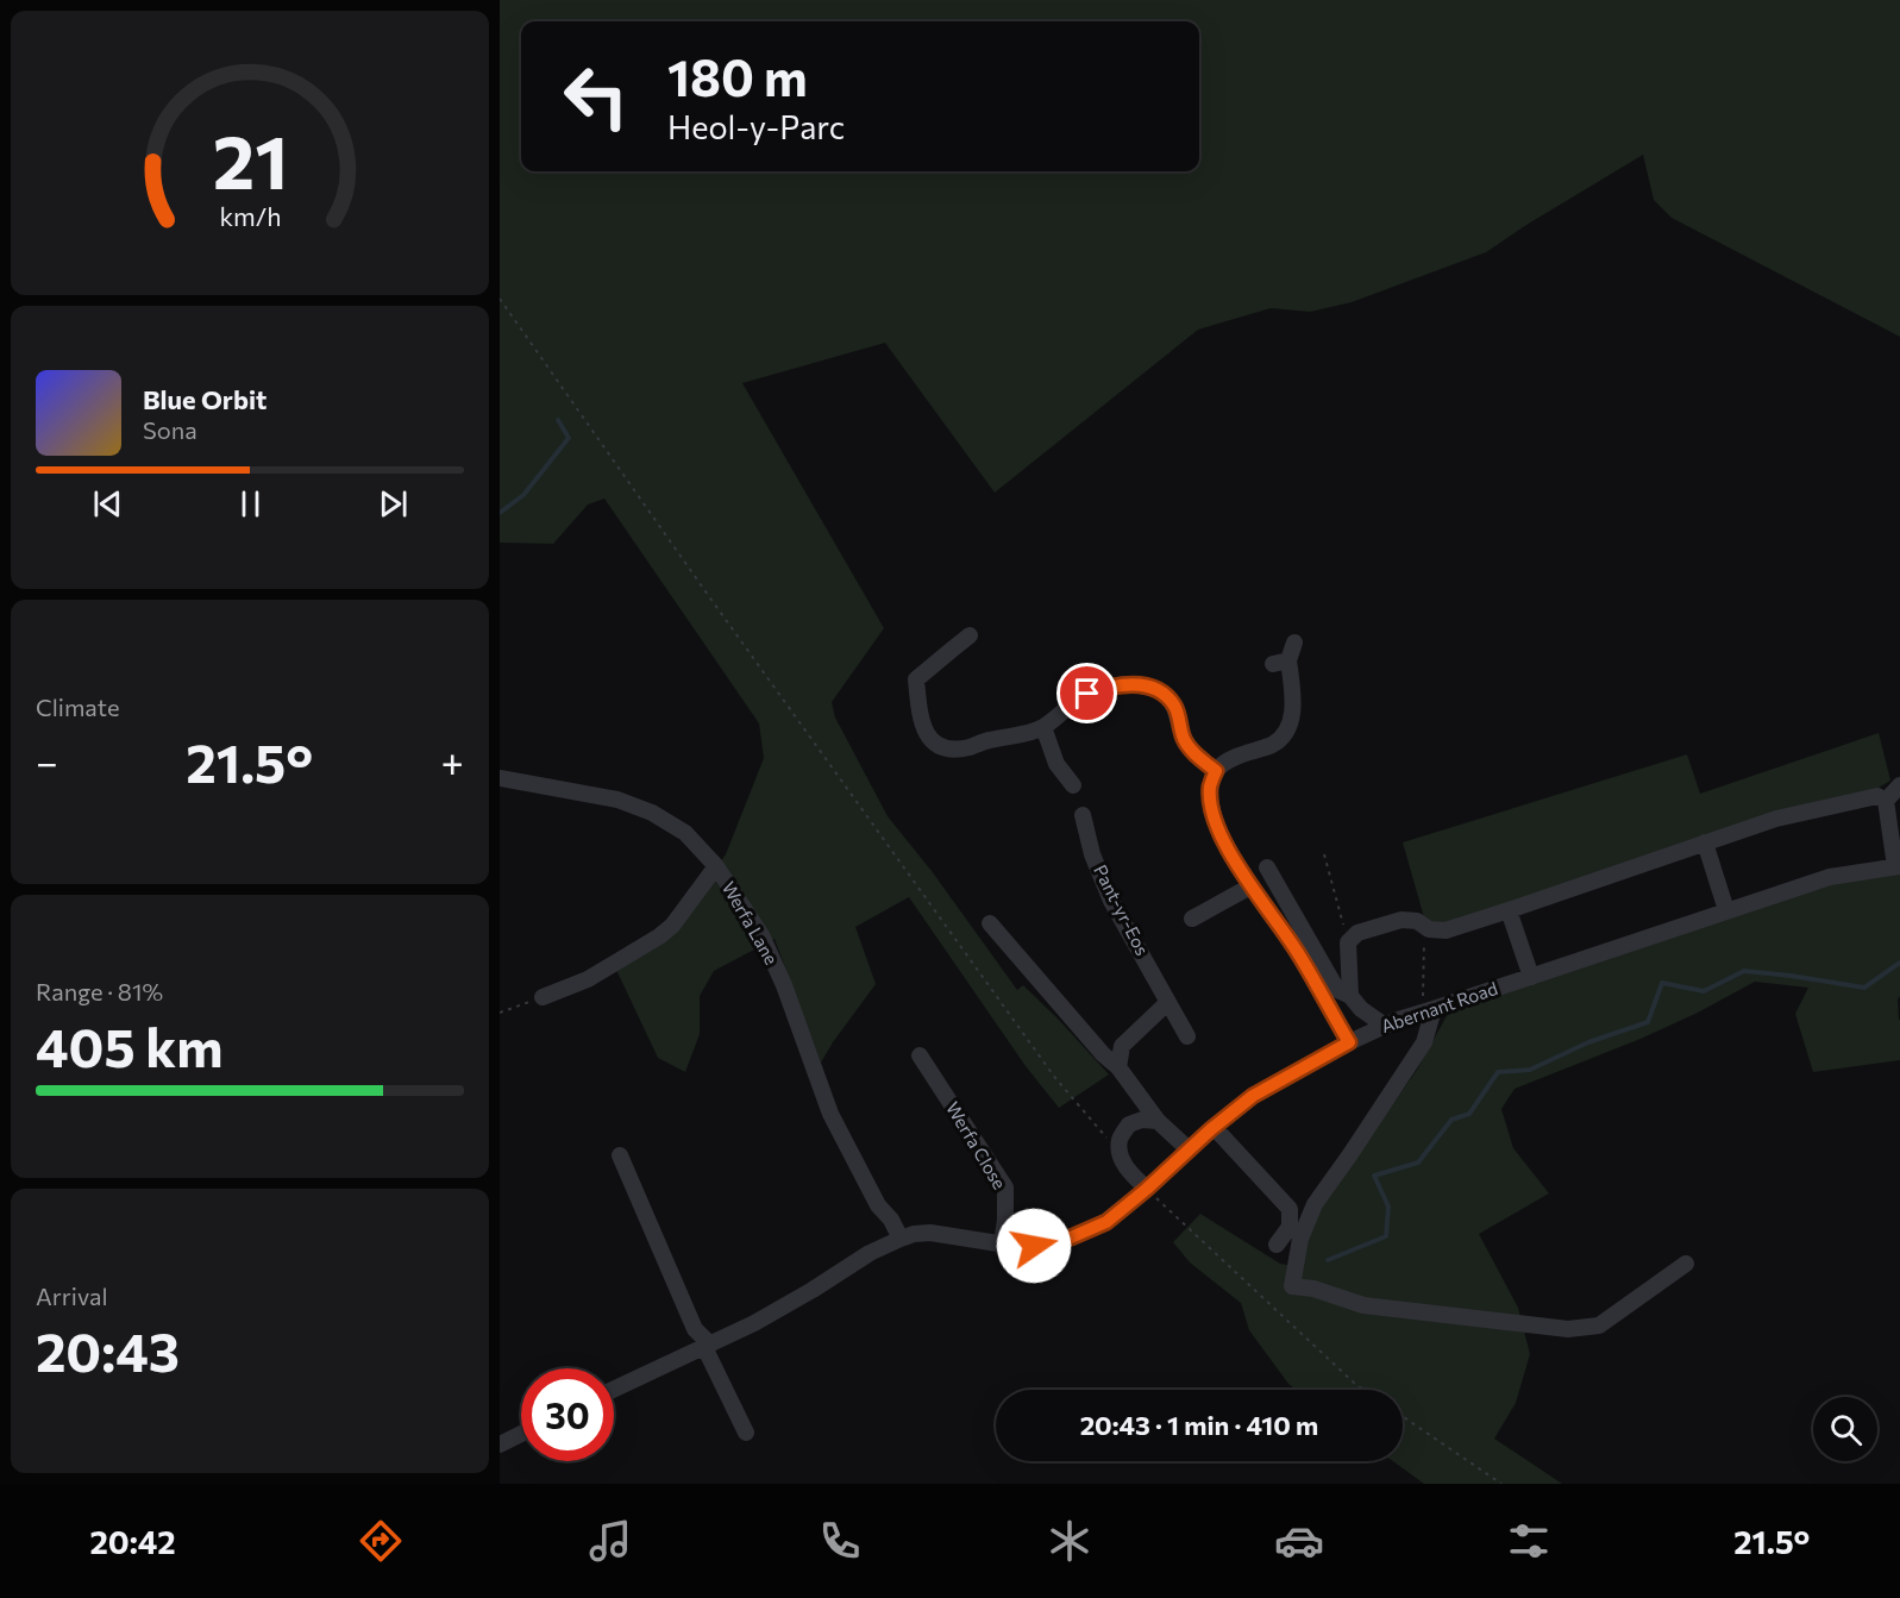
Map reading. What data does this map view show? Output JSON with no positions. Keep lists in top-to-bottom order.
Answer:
{
  "streets": {
    "street": [
      "Pant-yr-Eos",
      "Werfa Lane",
      "Abernant Road",
      "Werfa Close"
    ]
  },
  "crossings": [
    ["Werfa Lane", "Abernant Road"],
    ["Abernant Road", "Werfa Close"]
  ],
  "page": {
    "turn": ["180 m", "Heol-y-Parc"],
    "song": ["Blue Orbit", "Sona"],
    "tile": [
      "Climate",
      ["Range · 81%", "405 km"],
      ["Arrival", "20:43"]
    ],
    "heat": ["−", "21.5°", "+"],
    "limit": "30",
    "trip": "20:43 · 1 min · 410 m",
    "tabs": ["20:42", "21.5°"],
    "gauge": ["21", "km/h"]
  }
}
